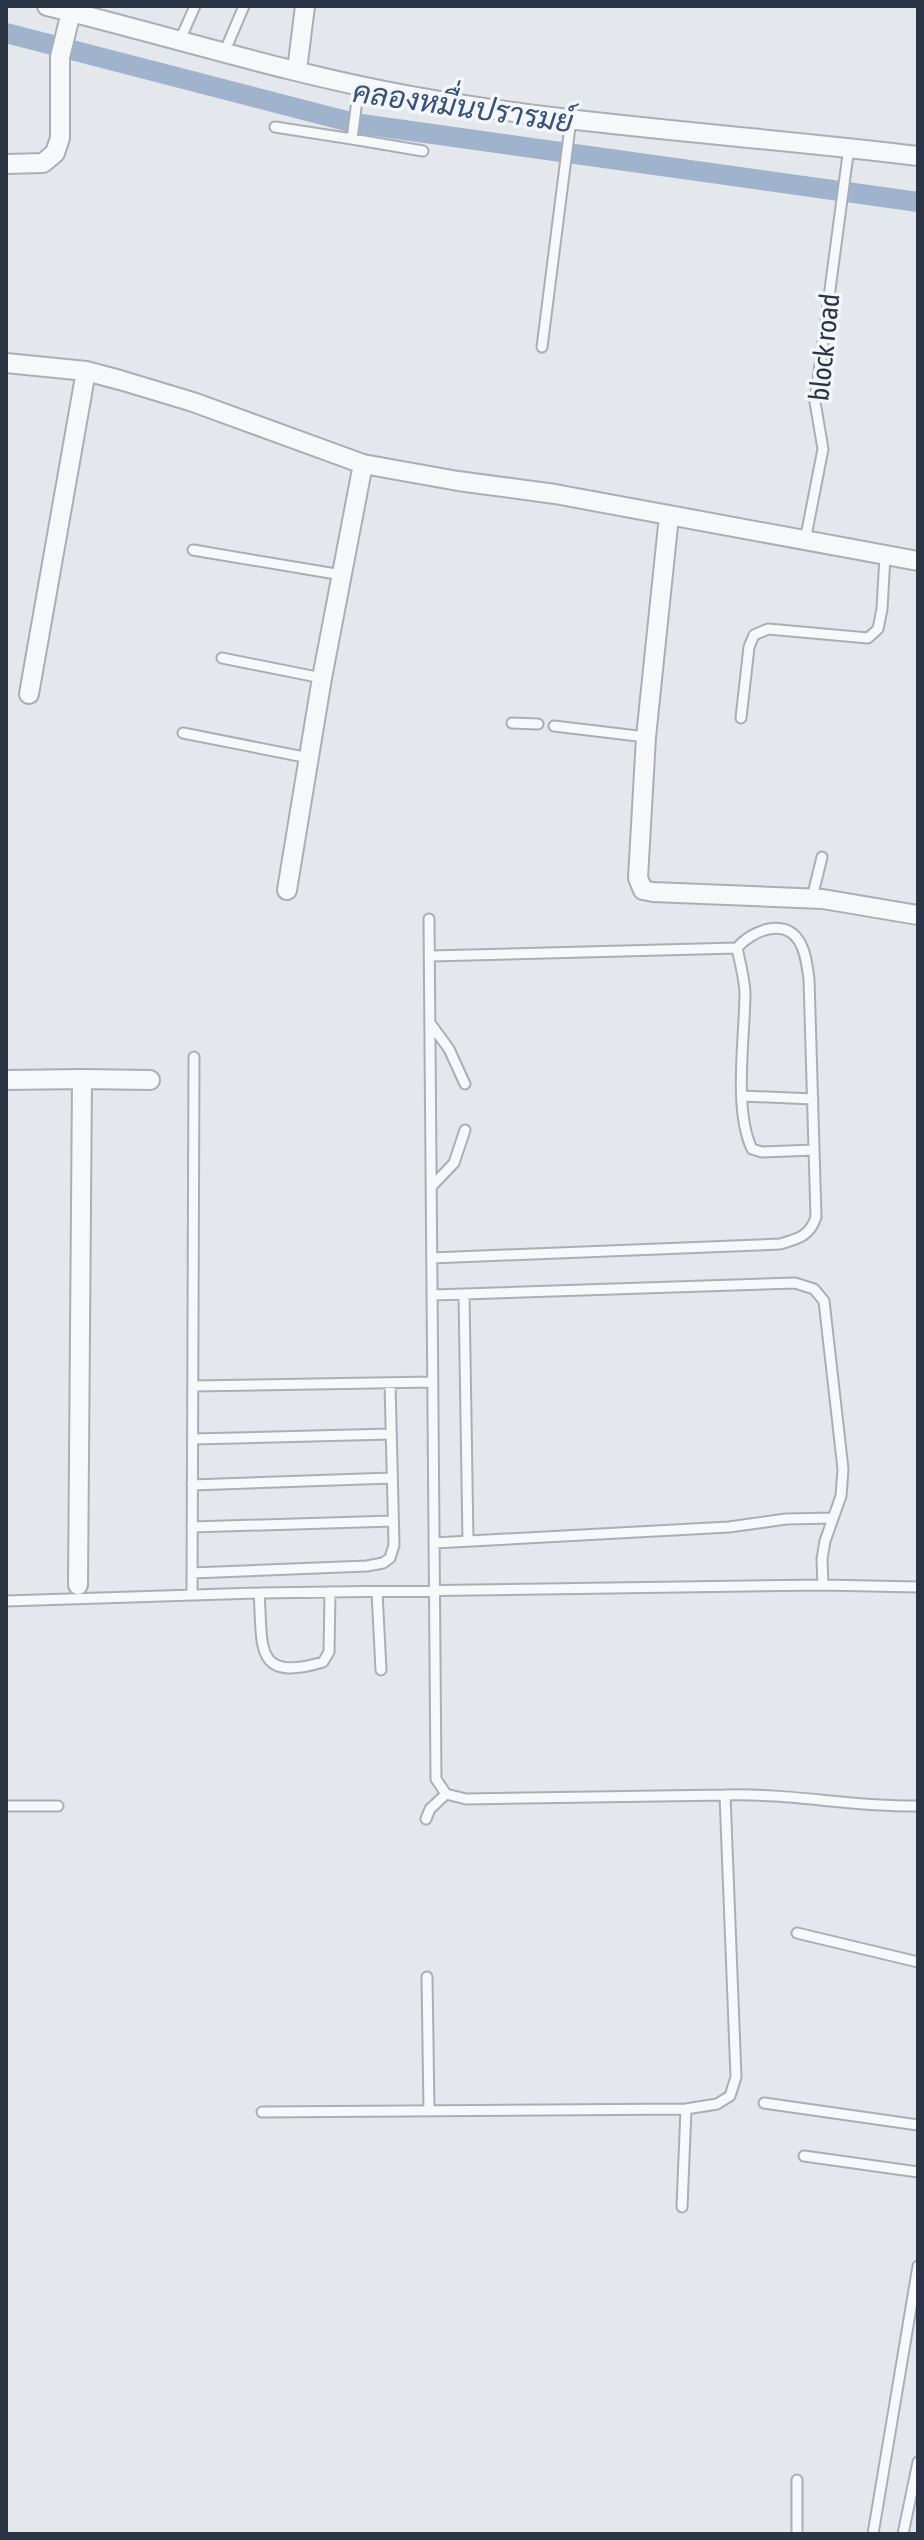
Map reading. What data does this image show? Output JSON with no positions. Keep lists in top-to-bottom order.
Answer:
{
  "streets": {
    "lane": ["block road"]
  },
  "water": ["คลองหมื่นปรารมย์"]
}
